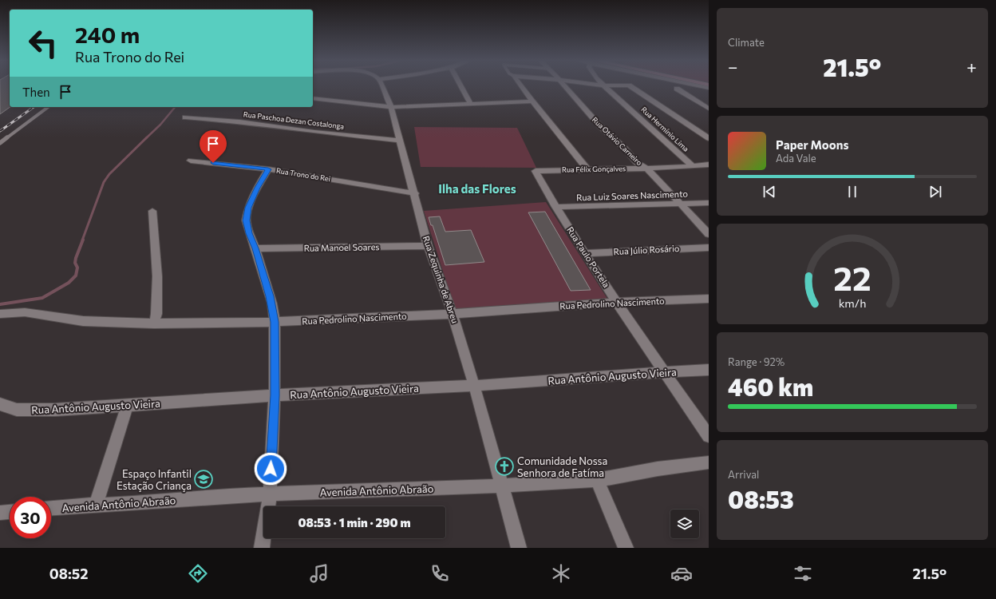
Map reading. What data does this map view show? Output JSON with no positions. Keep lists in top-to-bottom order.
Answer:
{
  "streets": {
    "street": [
      "Rua Paschoa Dezan Costalonga",
      "Rua Hermínio Lima",
      "Rua Otávio Carneiro",
      "Rua Félix Gonçalves",
      "Rua Trono do Rei",
      "Rua Luiz Soares Nascimento",
      "Rua Manoel Soares",
      "Rua Júlio Rosário",
      "Rua Paulo Portela",
      "Rua Zequinha de Abreu",
      "Rua Pedrolino Nascimento",
      "Rua Antônio Augusto Vieira",
      "Avenida Antônio Abraão"
    ]
  },
  "crossings": [
    ["Rua Paschoa Dezan Costalonga", "Rua Zequinha de Abreu"],
    ["Rua Hermínio Lima", "Rua Félix Gonçalves"],
    ["Rua Otávio Carneiro", "Rua Félix Gonçalves"],
    ["Rua Otávio Carneiro", "Rua Luiz Soares Nascimento"],
    ["Rua Félix Gonçalves", "Rua Paulo Portela"],
    ["Rua Trono do Rei", "Rua Zequinha de Abreu"],
    ["Rua Luiz Soares Nascimento", "Rua Paulo Portela"],
    ["Rua Manoel Soares", "Rua Zequinha de Abreu"],
    ["Rua Júlio Rosário", "Rua Paulo Portela"],
    ["Rua Paulo Portela", "Rua Pedrolino Nascimento"],
    ["Rua Paulo Portela", "Rua Antônio Augusto Vieira"],
    ["Rua Zequinha de Abreu", "Rua Pedrolino Nascimento"],
    ["Rua Zequinha de Abreu", "Rua Antônio Augusto Vieira"],
    ["Rua Zequinha de Abreu", "Avenida Antônio Abraão"]
  ],
  "districts": ["Ilha das Flores"],
  "places": {
    "church": ["Comunidade Nossa Senhora de Fatíma"],
    "school or university": ["Espaço Infantil Estação Criança"]
  },
  "page": {
    "tile": [
      "Climate",
      ["Range · 92%", "460 km"],
      ["Arrival", "08:53"]
    ],
    "turn": ["240 m", "Rua Trono do Rei"],
    "heat": ["−", "21.5°", "+"],
    "then": "Then",
    "song": ["Paper Moons", "Ada Vale"],
    "limit": "30",
    "trip": "08:53 · 1 min · 290 m",
    "tabs": ["08:52", "21.5°"],
    "gauge": ["22", "km/h"]
  }
}
